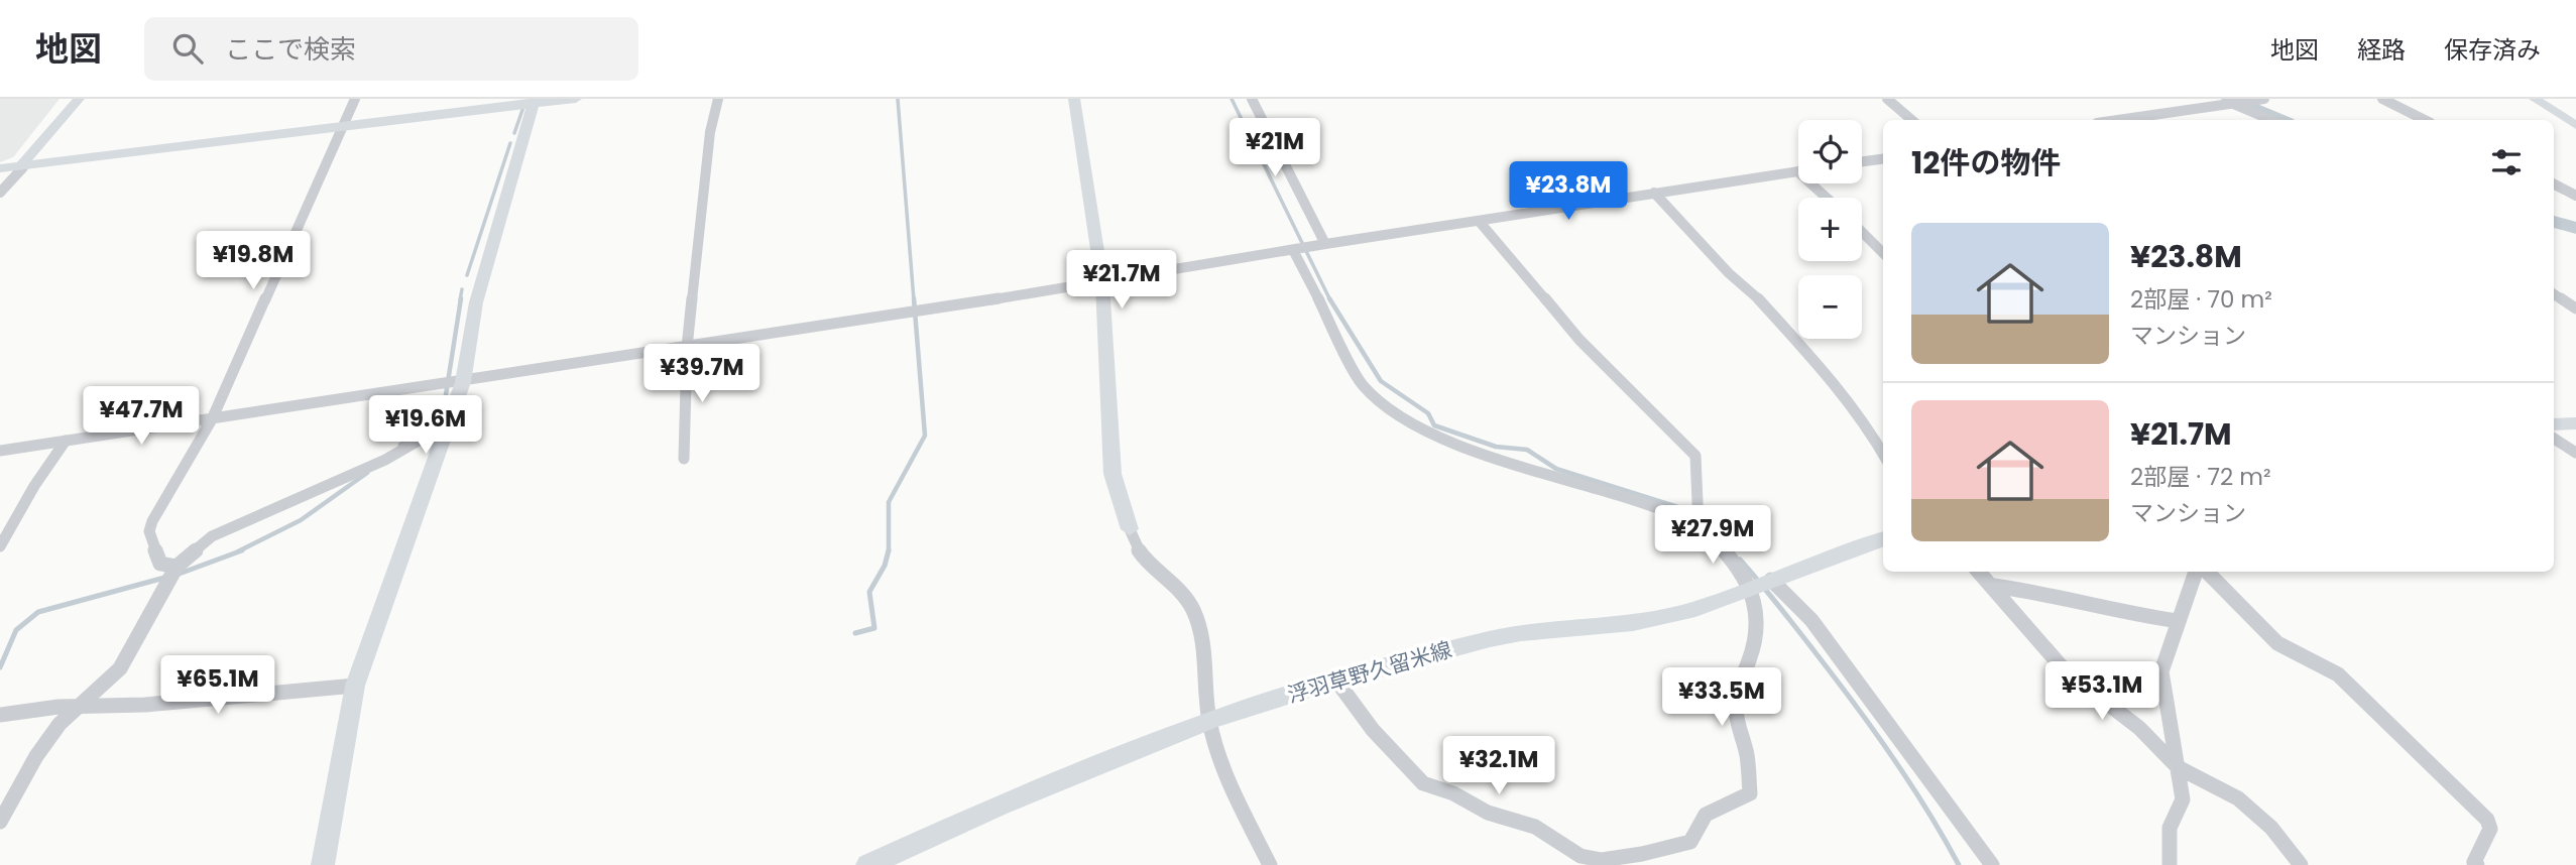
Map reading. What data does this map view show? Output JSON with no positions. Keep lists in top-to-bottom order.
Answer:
{
  "streets": {
    "main road": ["浮羽草野久留米線"]
  },
  "page": {
    "header": "地図",
    "search": "ここで検索",
    "nav": ["地図", "経路", "保存済み"],
    "price": [
      "¥21M",
      "¥23.8M",
      "¥19.8M",
      "¥21.7M",
      "¥39.7M",
      "¥47.7M",
      "¥19.6M",
      "¥27.9M",
      "¥65.1M",
      "¥53.1M",
      "¥33.5M",
      "¥32.1M"
    ],
    "map_buttons": ["+", "−"],
    "heading": "12件の物件",
    "list": [
      {
        "name": "¥23.8M",
        "note": "2部屋 · 70 m² · マンション"
      },
      {
        "name": "¥21.7M",
        "note": "2部屋 · 72 m² · マンション"
      }
    ]
  }
}
